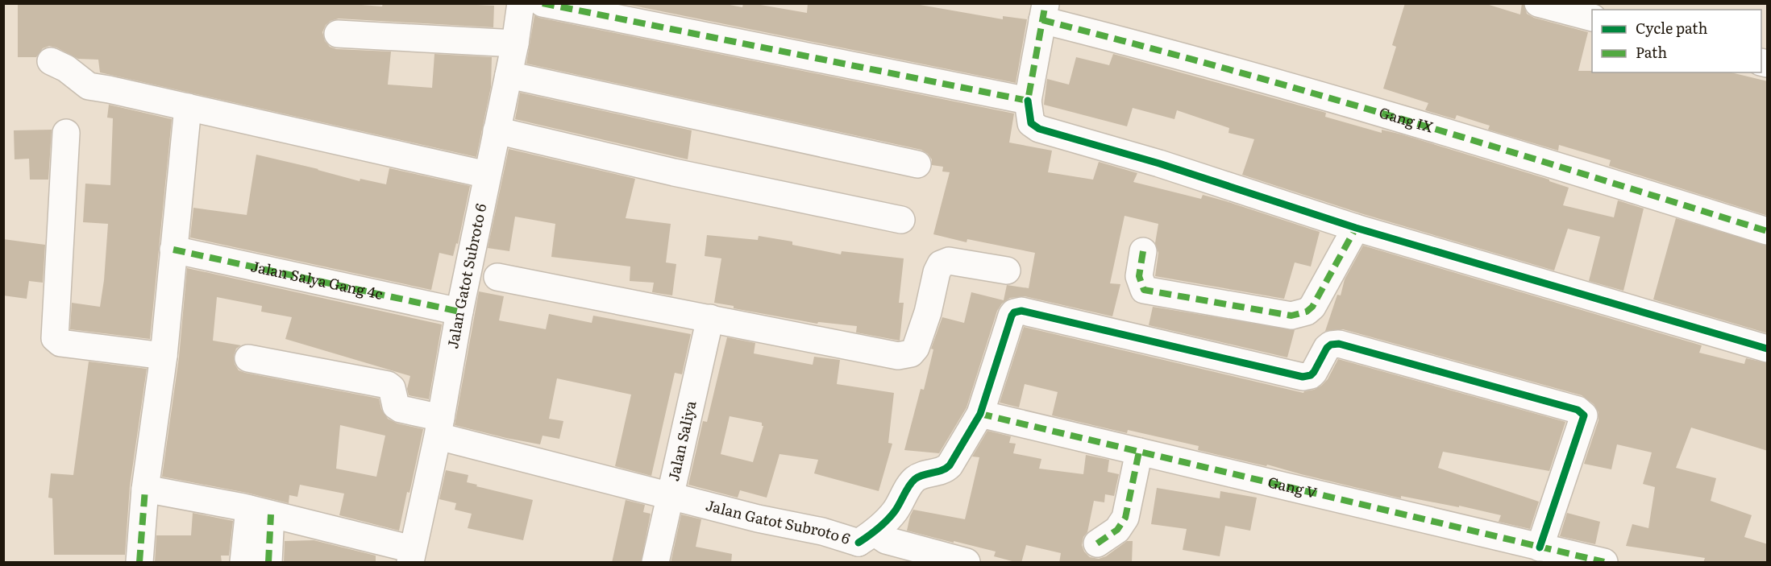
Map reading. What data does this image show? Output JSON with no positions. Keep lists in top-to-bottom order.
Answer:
{
  "streets": {
    "street": [
      "Gang IX",
      "Jalan Gatot Subroto 6",
      "Jalan Salya Gang 4c",
      "Jalan Saliya",
      "Gang V"
    ]
  },
  "crossings": [
    ["Jalan Gatot Subroto 6", "Jalan Salya Gang 4c"],
    ["Jalan Gatot Subroto 6", "Jalan Saliya"]
  ],
  "legend": ["Cycle path", "Path"]
}
